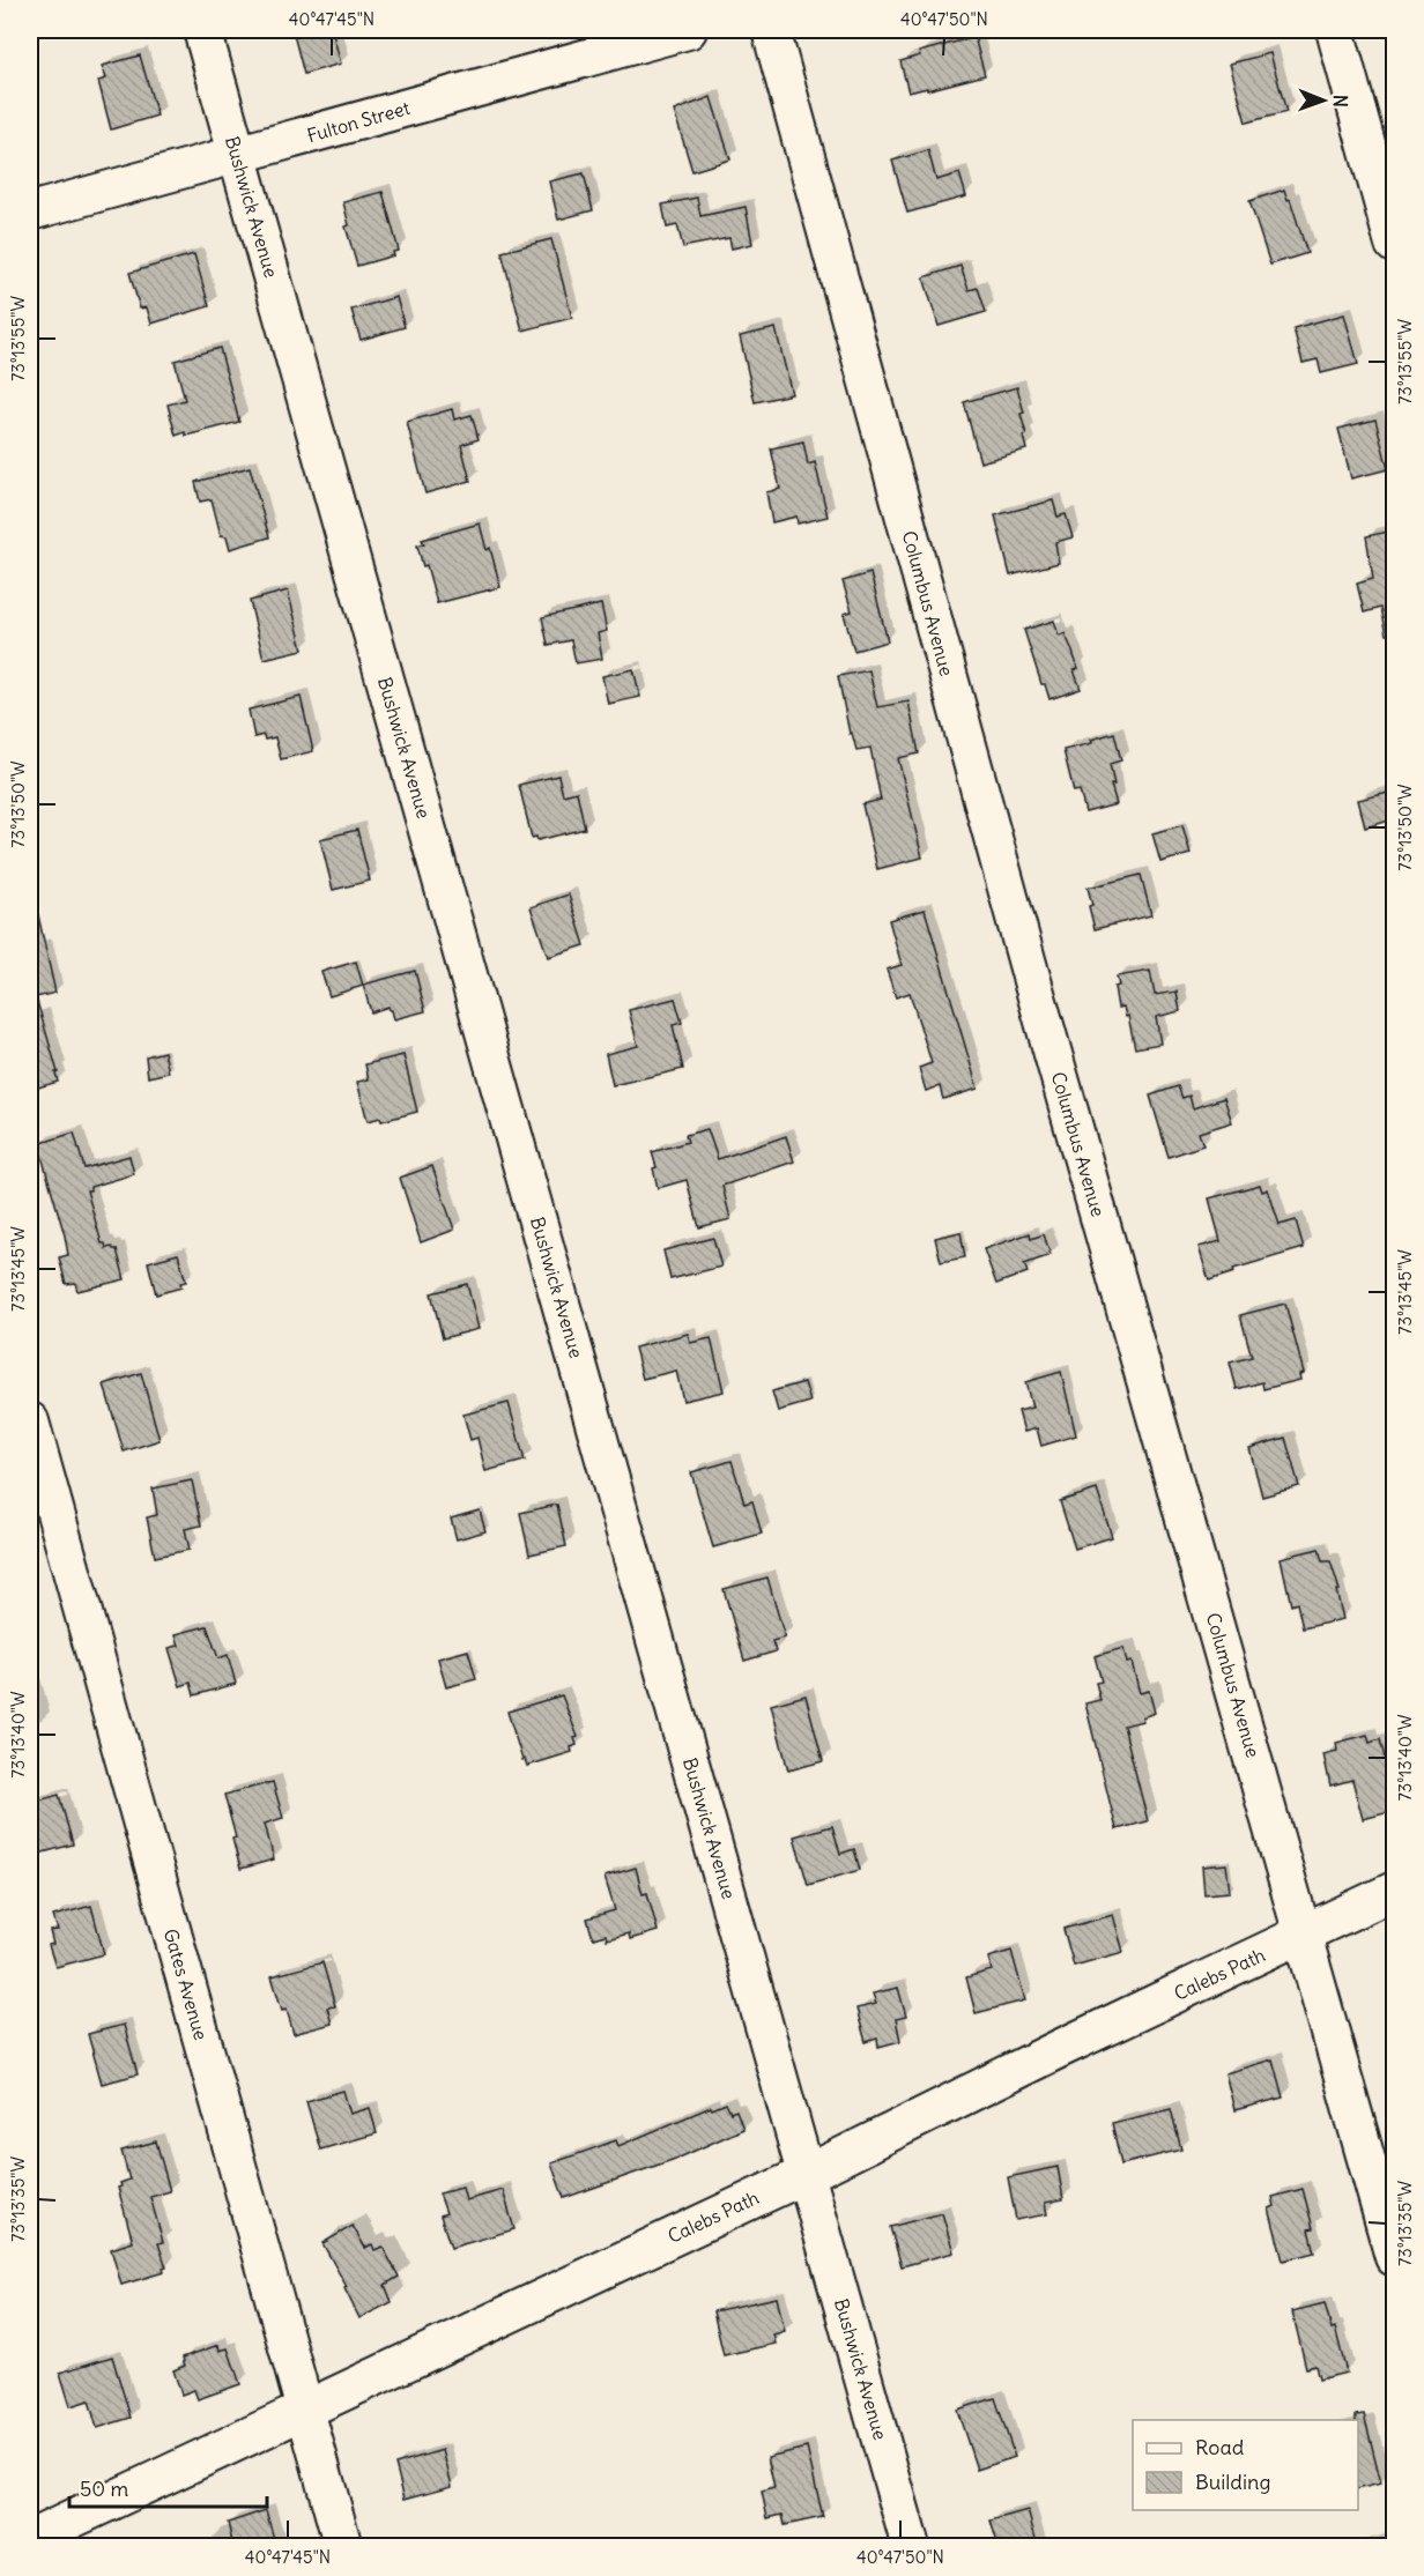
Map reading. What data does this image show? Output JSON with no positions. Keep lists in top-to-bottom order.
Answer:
{
  "streets": {
    "street": [
      "Fulton Street",
      "Bushwick Avenue",
      "Columbus Avenue",
      "Calebs Path",
      "Gates Avenue"
    ]
  },
  "crossings": [
    ["Fulton Street", "Bushwick Avenue"],
    ["Bushwick Avenue", "Calebs Path"],
    ["Columbus Avenue", "Calebs Path"],
    ["Calebs Path", "Gates Avenue"]
  ],
  "legend": ["Road", "Building"],
  "scale_bar": "50 m",
  "north": "right",
  "coordinates": [
    "40°47'45\"N",
    "40°47'50\"N",
    "73°13'55\"W",
    "73°13'50\"W",
    "73°13'45\"W",
    "73°13'40\"W",
    "73°13'35\"W"
  ]
}
